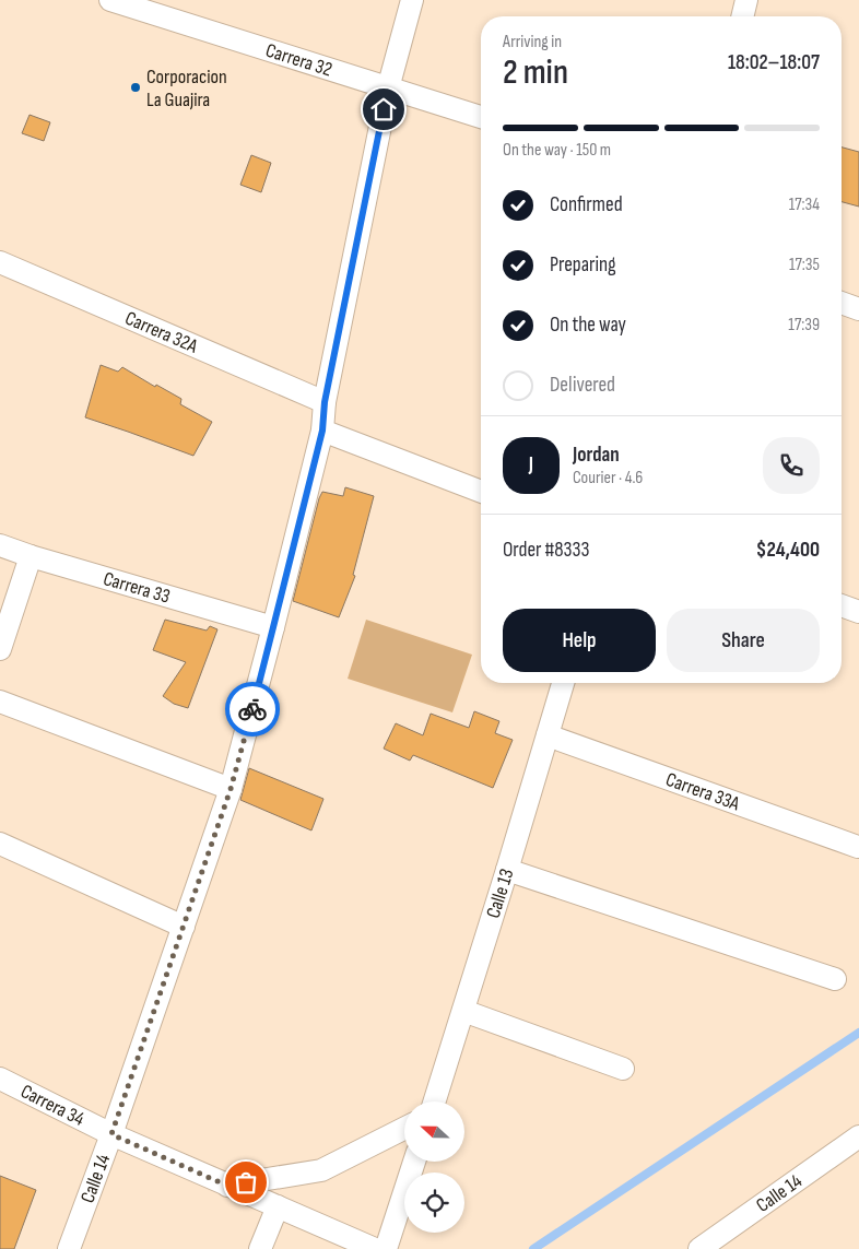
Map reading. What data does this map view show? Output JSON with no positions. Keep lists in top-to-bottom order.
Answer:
{
  "streets": {
    "street": [
      "Carrera 32",
      "Carrera 32A",
      "Carrera 33",
      "Carrera 33A",
      "Calle 13",
      "Carrera 34",
      "Calle 14"
    ]
  },
  "crossings": [
    ["Carrera 32", "Calle 14"],
    ["Carrera 32A", "Calle 14"],
    ["Carrera 33", "Calle 14"],
    ["Carrera 33A", "Calle 13"],
    ["Carrera 34", "Calle 14"]
  ],
  "places": ["Corporacion La Guajira"],
  "north": "left",
  "page": {
    "heading": ["2 min", "Arriving in", "18:02–18:07"],
    "panel": [
      "Jordan",
      "Courier · 4.6",
      "Order #8333",
      "$24,400"
    ],
    "bar": "On the way · 150 m",
    "list": [
      ["Confirmed", "17:34"],
      ["Preparing", "17:35"],
      ["On the way", "17:39"],
      "Delivered"
    ],
    "round": "J",
    "buttons": ["Help", "Share"]
  }
}
